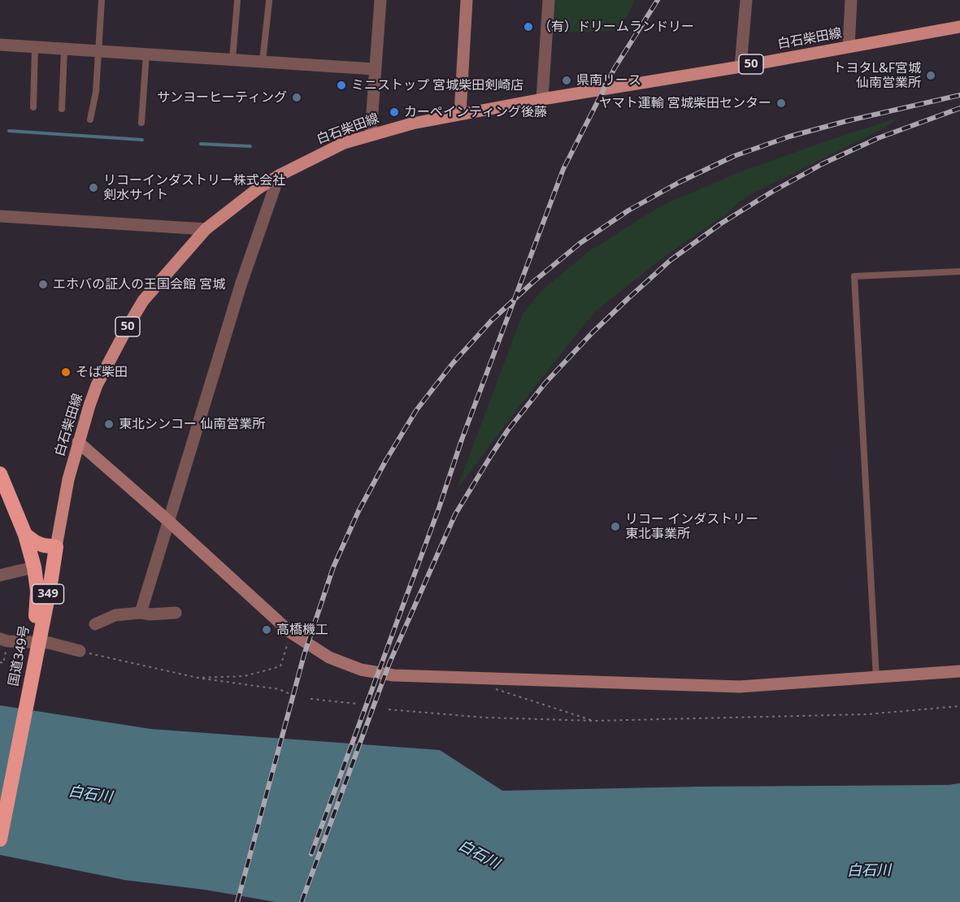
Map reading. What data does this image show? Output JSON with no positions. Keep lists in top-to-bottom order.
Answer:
{
  "streets": {
    "highway": ["349", "国道349号"],
    "main road": ["白石柴田線", "50"]
  },
  "crossings": [
    ["白石柴田線", "国道349号"],
    ["349", "国道349号"]
  ],
  "water": ["白石川"],
  "places": [
    "（有）ドリームランドリー",
    "トヨタL&F宮城 仙南営業所",
    "県南リース",
    "ミニストップ 宮城柴田剣崎店",
    "サンヨーヒーティング",
    "ヤマト運輸 宮城柴田センター",
    "カーペインティング後藤",
    "リコーインダストリー株式会社 剣水サイト",
    "エホバの証人の王国会館 宮城",
    "そば柴田",
    "東北シンコー 仙南営業所",
    "リコー インダストリー 東北事業所",
    "高橋機工"
  ]
}
